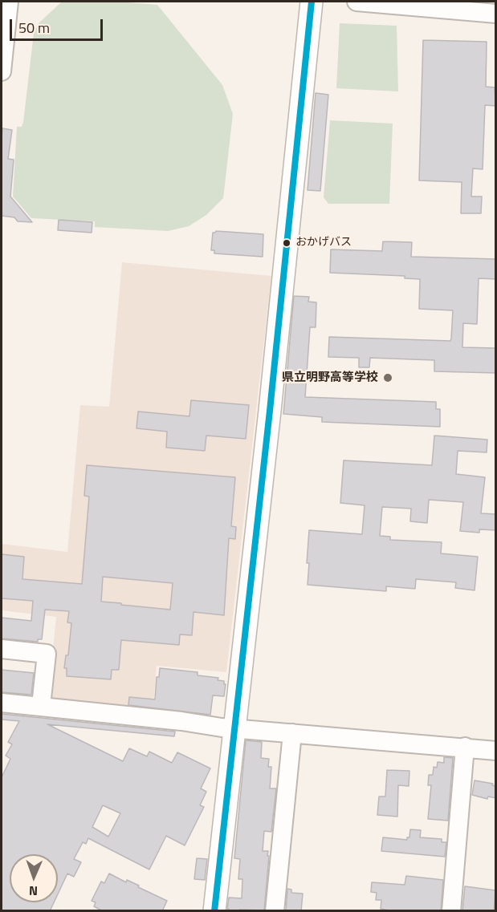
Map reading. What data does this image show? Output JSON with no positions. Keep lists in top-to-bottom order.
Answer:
{
  "places": ["おかげバス", "県立明野高等学校"],
  "scale_bar": "50 m",
  "north": "bottom"
}
